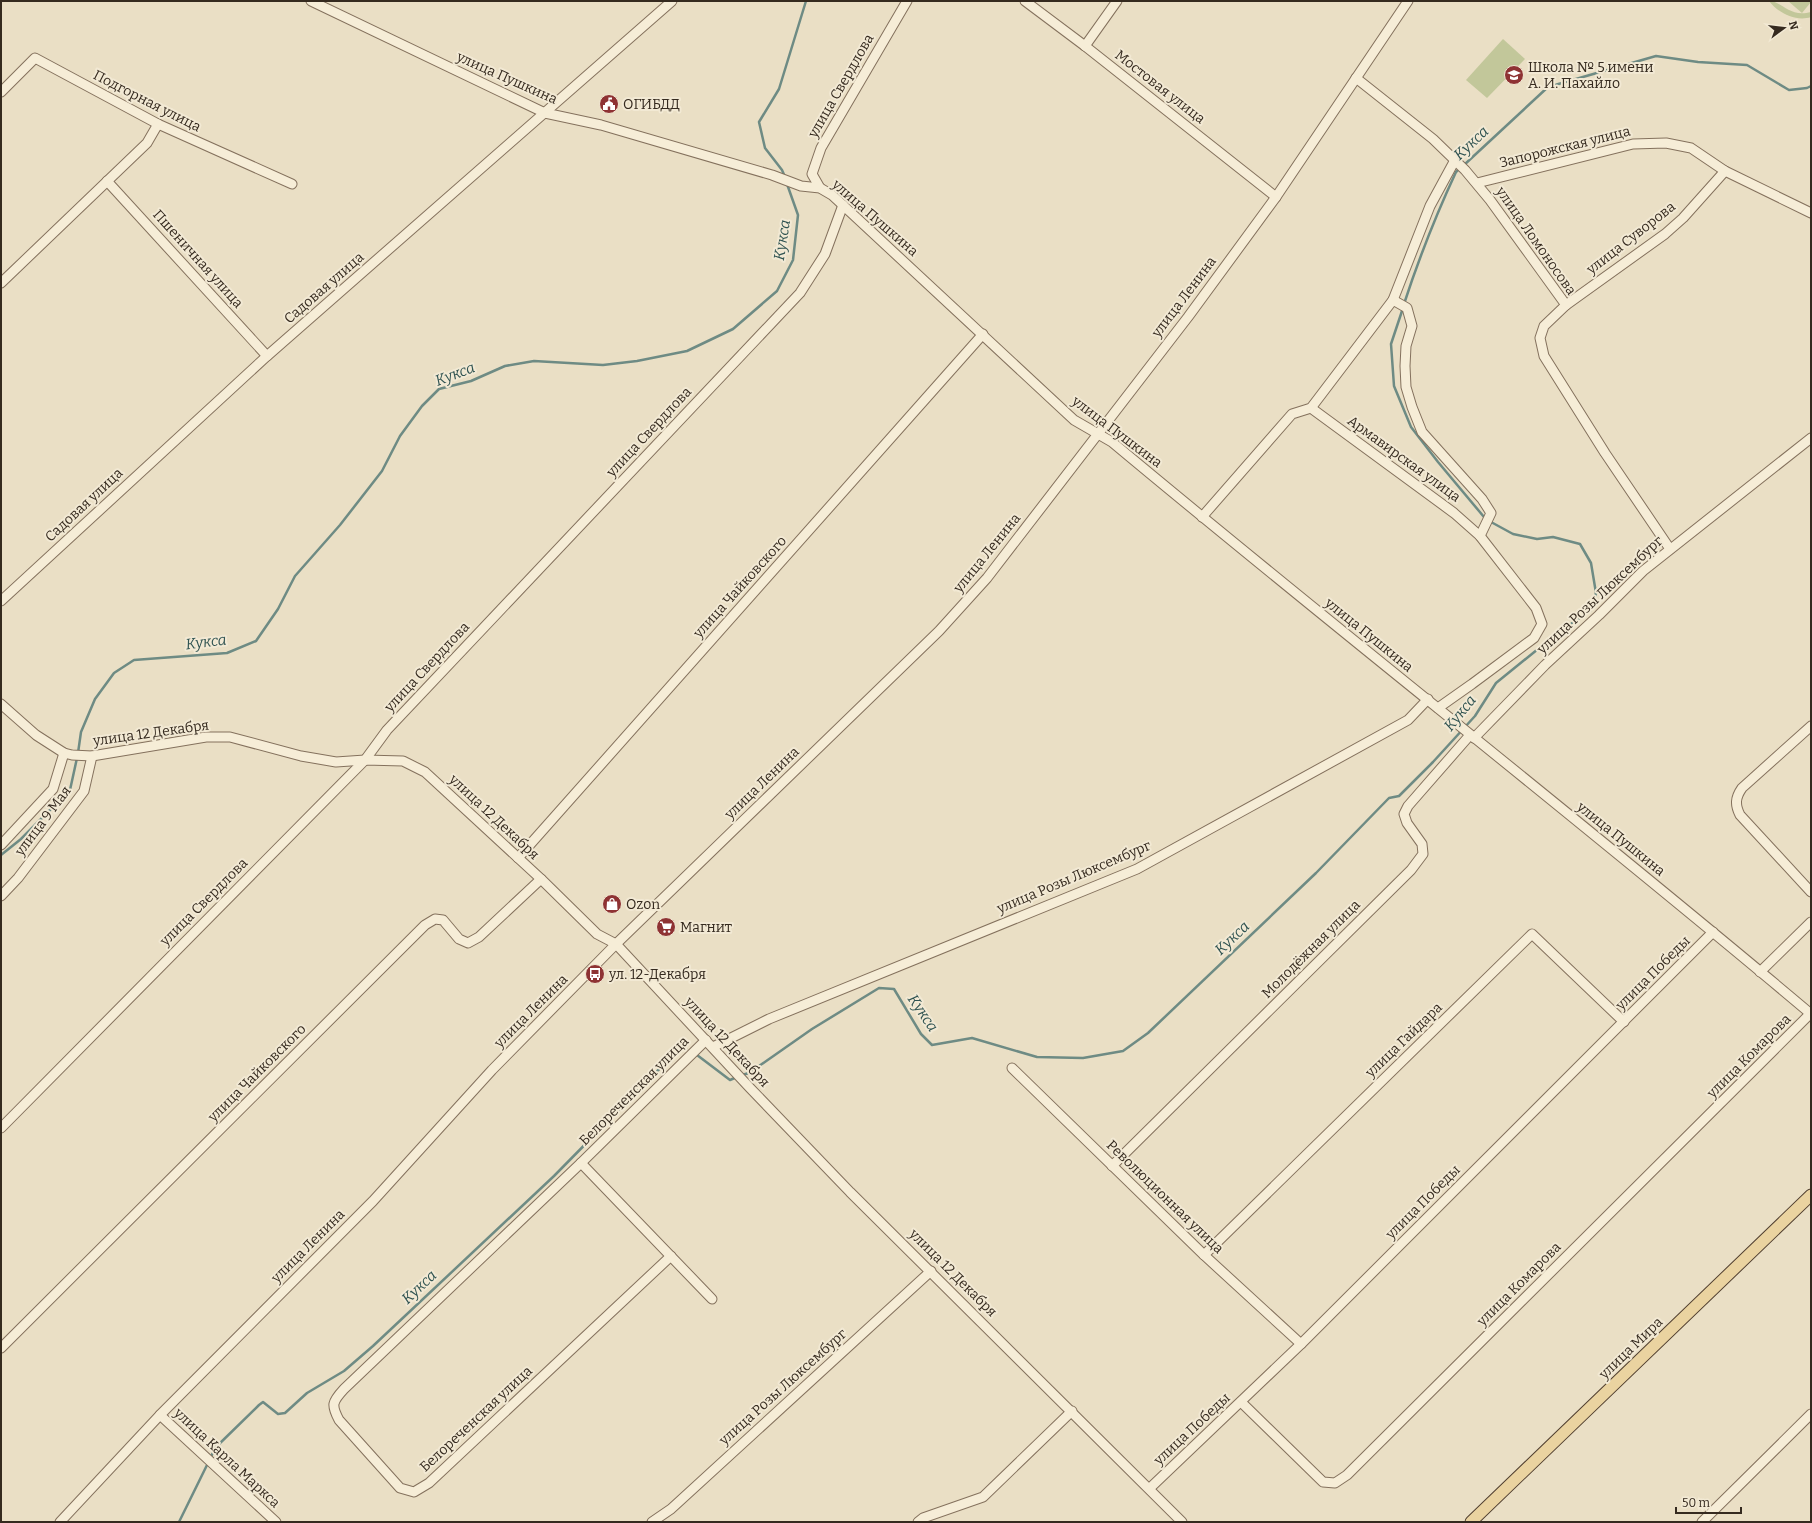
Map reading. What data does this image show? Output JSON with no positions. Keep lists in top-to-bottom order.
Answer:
{
  "streets": {
    "main road": ["улица Мира"],
    "street": [
      "улица Пушкина",
      "улица Свердлова",
      "Мостовая улица",
      "Подгорная улица",
      "Запорожская улица",
      "улица Суворова",
      "улица Ломоносова",
      "Пшеничная улица",
      "Садовая улица",
      "улица Ленина",
      "Армавирская улица",
      "улица Чайковского",
      "улица Розы Люксембург",
      "улица 12 Декабря",
      "улица 9 Мая",
      "Молодёжная улица",
      "улица Победы",
      "улица Гайдара",
      "улица Комарова",
      "Белореченская улица",
      "Революционная улица",
      "улица Карла Маркса"
    ]
  },
  "crossings": [
    ["улица Пушкина", "улица Свердлова"],
    ["улица Пушкина", "Садовая улица"],
    ["улица Пушкина", "улица Ленина"],
    ["улица Пушкина", "Армавирская улица"],
    ["улица Пушкина", "улица Чайковского"],
    ["улица Пушкина", "улица Розы Люксембург"],
    ["улица Пушкина", "Молодёжная улица"],
    ["улица Пушкина", "улица Победы"],
    ["улица Пушкина", "улица Комарова"],
    ["улица Свердлова", "улица 12 Декабря"],
    ["Мостовая улица", "улица Ленина"],
    ["Запорожская улица", "улица Суворова"],
    ["Запорожская улица", "улица Ломоносова"],
    ["улица Суворова", "улица Ломоносова"],
    ["улица Ломоносова", "улица Ленина"],
    ["улица Ломоносова", "улица Розы Люксембург"],
    ["Пшеничная улица", "Садовая улица"],
    ["улица Ленина", "улица 12 Декабря"],
    ["улица Ленина", "улица Карла Маркса"],
    ["улица Чайковского", "улица 12 Декабря"],
    ["улица Розы Люксембург", "улица 12 Декабря"],
    ["улица Розы Люксембург", "Молодёжная улица"],
    ["улица 12 Декабря", "улица 9 Мая"],
    ["улица 12 Декабря", "улица Победы"],
    ["улица 12 Декабря", "Белореченская улица"],
    ["Молодёжная улица", "Революционная улица"],
    ["улица Победы", "улица Гайдара"],
    ["улица Победы", "улица Комарова"],
    ["улица Победы", "Революционная улица"],
    ["улица Гайдара", "Революционная улица"]
  ],
  "water": ["Кукса"],
  "places": {
    "school or university": ["Школа № 5 имени А. И. Пахайло"],
    "public building": ["ОГИБДД"],
    "shop": ["Ozon"],
    "supermarket": ["Магнит"],
    "bus stop": ["ул. 12-Декабря"]
  },
  "scale_bar": "50 m",
  "north": "right"
}
